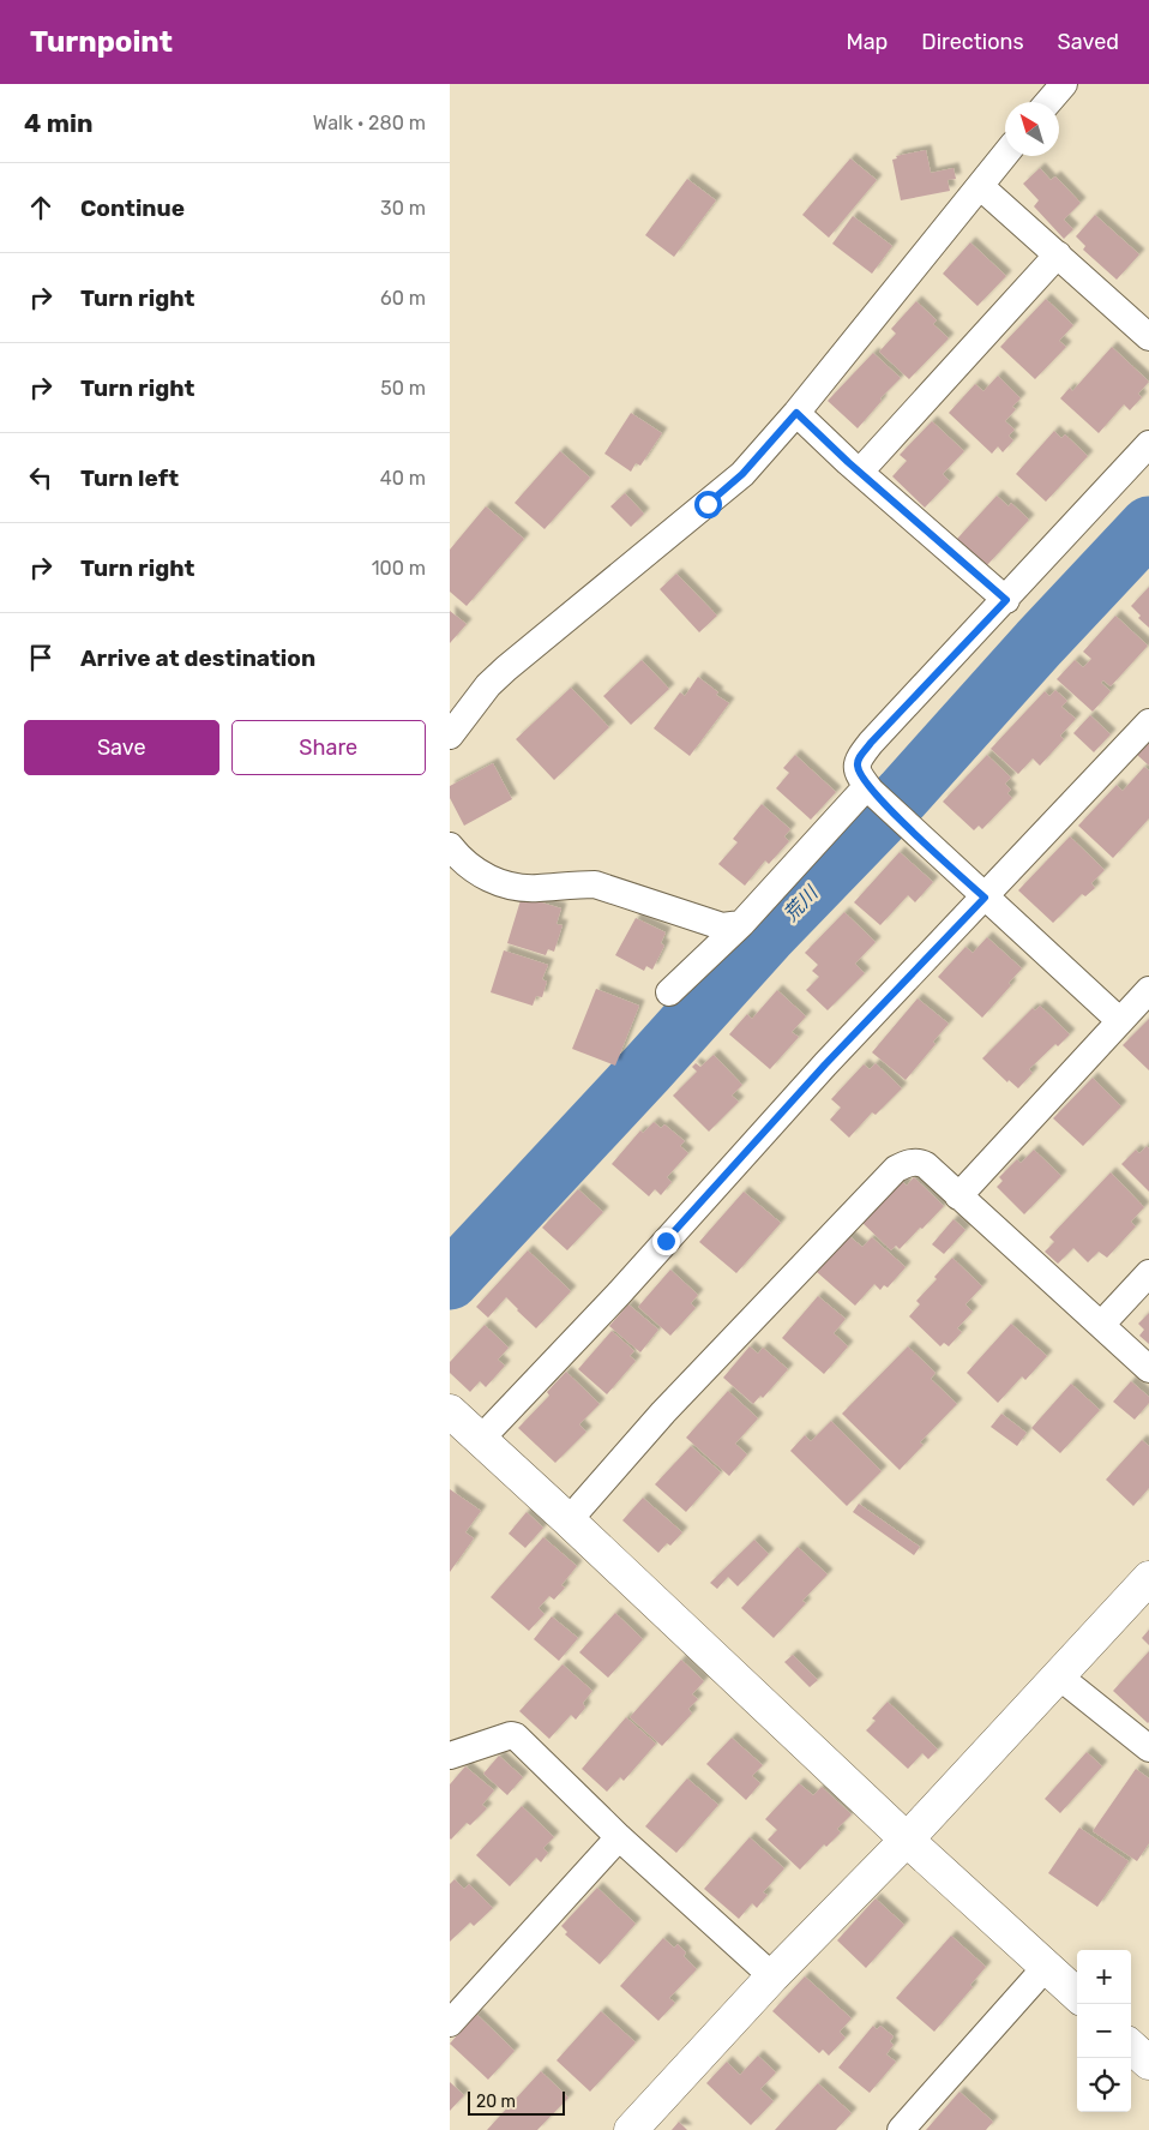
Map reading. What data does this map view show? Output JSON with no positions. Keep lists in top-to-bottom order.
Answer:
{
  "water": ["荒川"],
  "scale_bar": "20 m",
  "north": "top left",
  "page": {
    "header": "Turnpoint",
    "nav": ["Map", "Directions", "Saved"],
    "heading": ["4 min", "Walk · 280 m"],
    "list": [
      ["Continue", "30 m"],
      ["Turn right", "60 m"],
      ["Turn right", "50 m"],
      ["Turn left", "40 m"],
      ["Turn right", "100 m"],
      "Arrive at destination"
    ],
    "buttons": ["Save", "Share"],
    "map_buttons": ["+", "−"],
    "scale": "20 m"
  }
}
